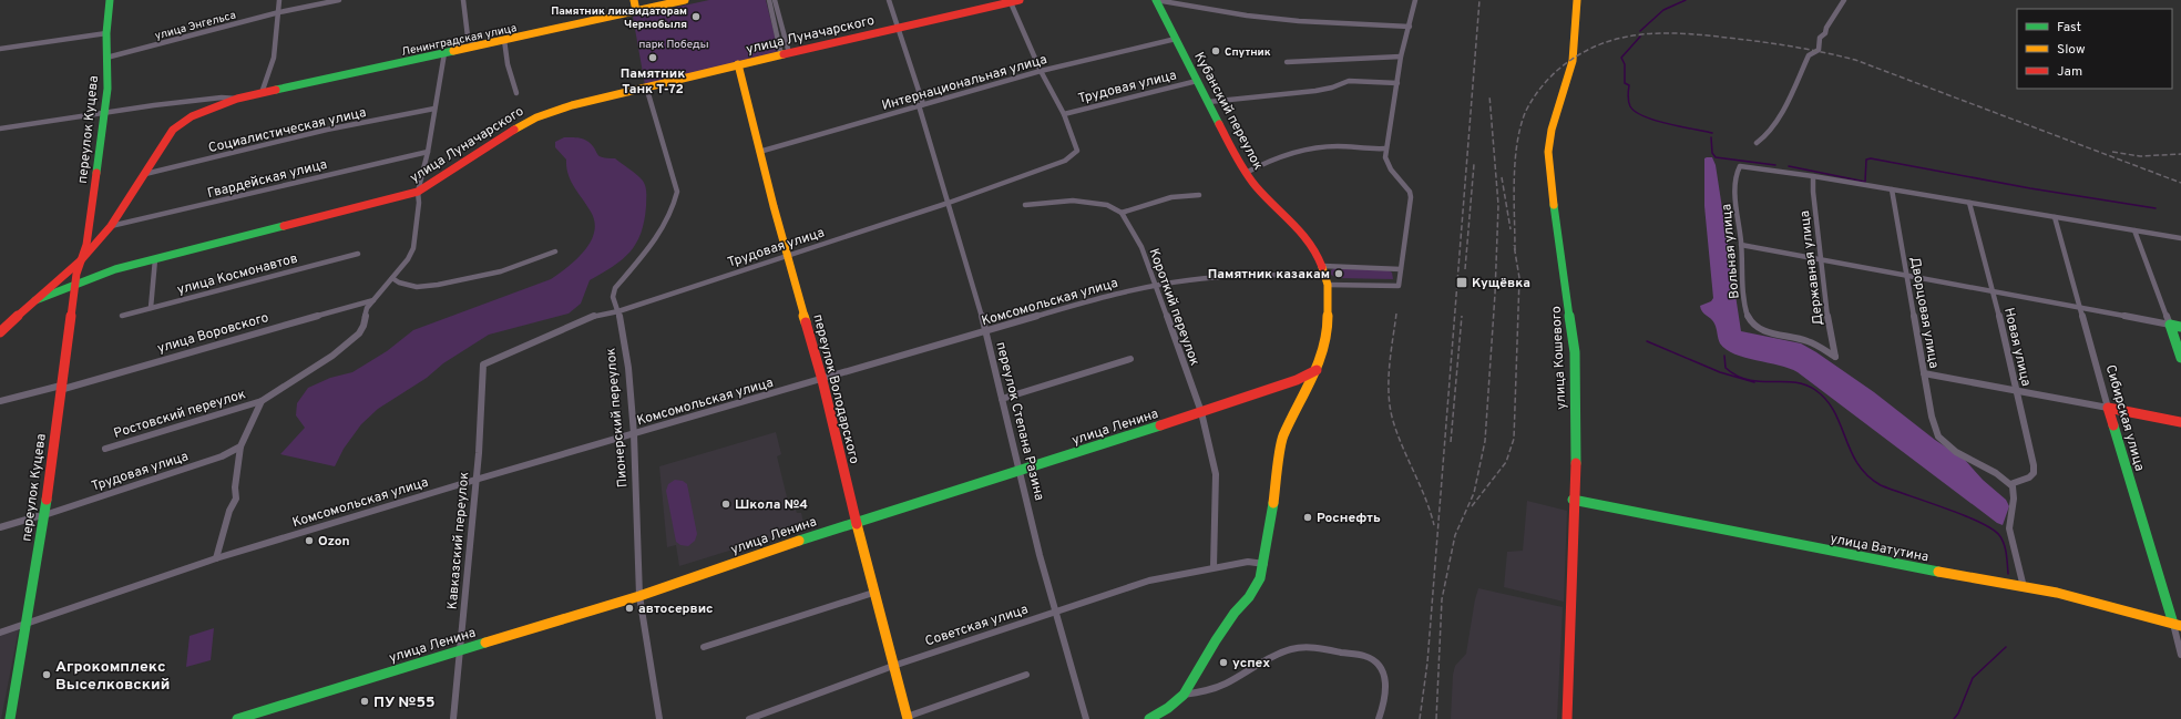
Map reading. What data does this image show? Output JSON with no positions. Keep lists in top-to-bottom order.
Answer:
{
  "streets": {
    "street": [
      "улица Энгельса",
      "улица Луначарского",
      "Ленинградская улица",
      "Интернациональная улица",
      "Трудовая улица",
      "Кубанский переулок",
      "переулок Куцева",
      "Социалистическая улица",
      "Гвардейская улица",
      "Вольная улица",
      "Державная улица",
      "улица Космонавтов",
      "Комсомольская улица",
      "Короткий переулок",
      "Дворцовая улица",
      "улица Воровского",
      "Новая улица",
      "улица Кошевого",
      "переулок Володарского",
      "Ростовский переулок",
      "Пионерский переулок",
      "Сибирская улица",
      "переулок Степана Разина",
      "улица Ленина",
      "Кавказский переулок",
      "улица Ватутина",
      "Советская улица"
    ]
  },
  "crossings": [
    ["улица Энгельса", "переулок Куцева"],
    ["улица Луначарского", "переулок Куцева"],
    ["улица Луначарского", "переулок Володарского"],
    ["улица Луначарского", "Ростовский переулок"],
    ["улица Луначарского", "Пионерский переулок"],
    ["улица Луначарского", "переулок Степана Разина"],
    ["Ленинградская улица", "переулок Куцева"],
    ["Ленинградская улица", "Социалистическая улица"],
    ["Ленинградская улица", "Ростовский переулок"],
    ["Интернациональная улица", "Кубанский переулок"],
    ["Интернациональная улица", "переулок Володарского"],
    ["Интернациональная улица", "переулок Степана Разина"],
    ["Трудовая улица", "Кубанский переулок"],
    ["Трудовая улица", "переулок Куцева"],
    ["Трудовая улица", "переулок Володарского"],
    ["Трудовая улица", "Ростовский переулок"],
    ["Трудовая улица", "Пионерский переулок"],
    ["Трудовая улица", "переулок Степана Разина"],
    ["Трудовая улица", "Кавказский переулок"],
    ["Кубанский переулок", "Комсомольская улица"],
    ["Кубанский переулок", "улица Ленина"],
    ["Кубанский переулок", "Советская улица"],
    ["переулок Куцева", "Комсомольская улица"],
    ["переулок Куцева", "улица Воровского"],
    ["Социалистическая улица", "Ростовский переулок"],
    ["Гвардейская улица", "Ростовский переулок"],
    ["Вольная улица", "Державная улица"],
    ["Комсомольская улица", "Короткий переулок"],
    ["Комсомольская улица", "переулок Володарского"],
    ["Комсомольская улица", "Ростовский переулок"],
    ["Комсомольская улица", "Пионерский переулок"],
    ["Комсомольская улица", "переулок Степана Разина"],
    ["Комсомольская улица", "Кавказский переулок"],
    ["Короткий переулок", "улица Ленина"],
    ["Дворцовая улица", "Новая улица"],
    ["улица Воровского", "Ростовский переулок"],
    ["улица Кошевого", "улица Ватутина"],
    ["переулок Володарского", "улица Ленина"],
    ["переулок Володарского", "Советская улица"],
    ["Пионерский переулок", "улица Ленина"],
    ["Сибирская улица", "улица Ватутина"],
    ["переулок Степана Разина", "улица Ленина"],
    ["переулок Степана Разина", "Советская улица"],
    ["улица Ленина", "Кавказский переулок"]
  ],
  "parks": ["парк Победы"],
  "places": {
    "other": [
      "Памятник ликвидаторам Чернобыля",
      "Спутник",
      "Памятник Танк Т-72",
      "Памятник казакам",
      "Школа №4",
      "Роснефть",
      "Ozon",
      "автосервис",
      "успех",
      "Агрокомплекс Выселковский",
      "ПУ №55"
    ],
    "transit": ["Кущёвка"]
  },
  "legend": ["Fast", "Slow", "Jam"]
}
